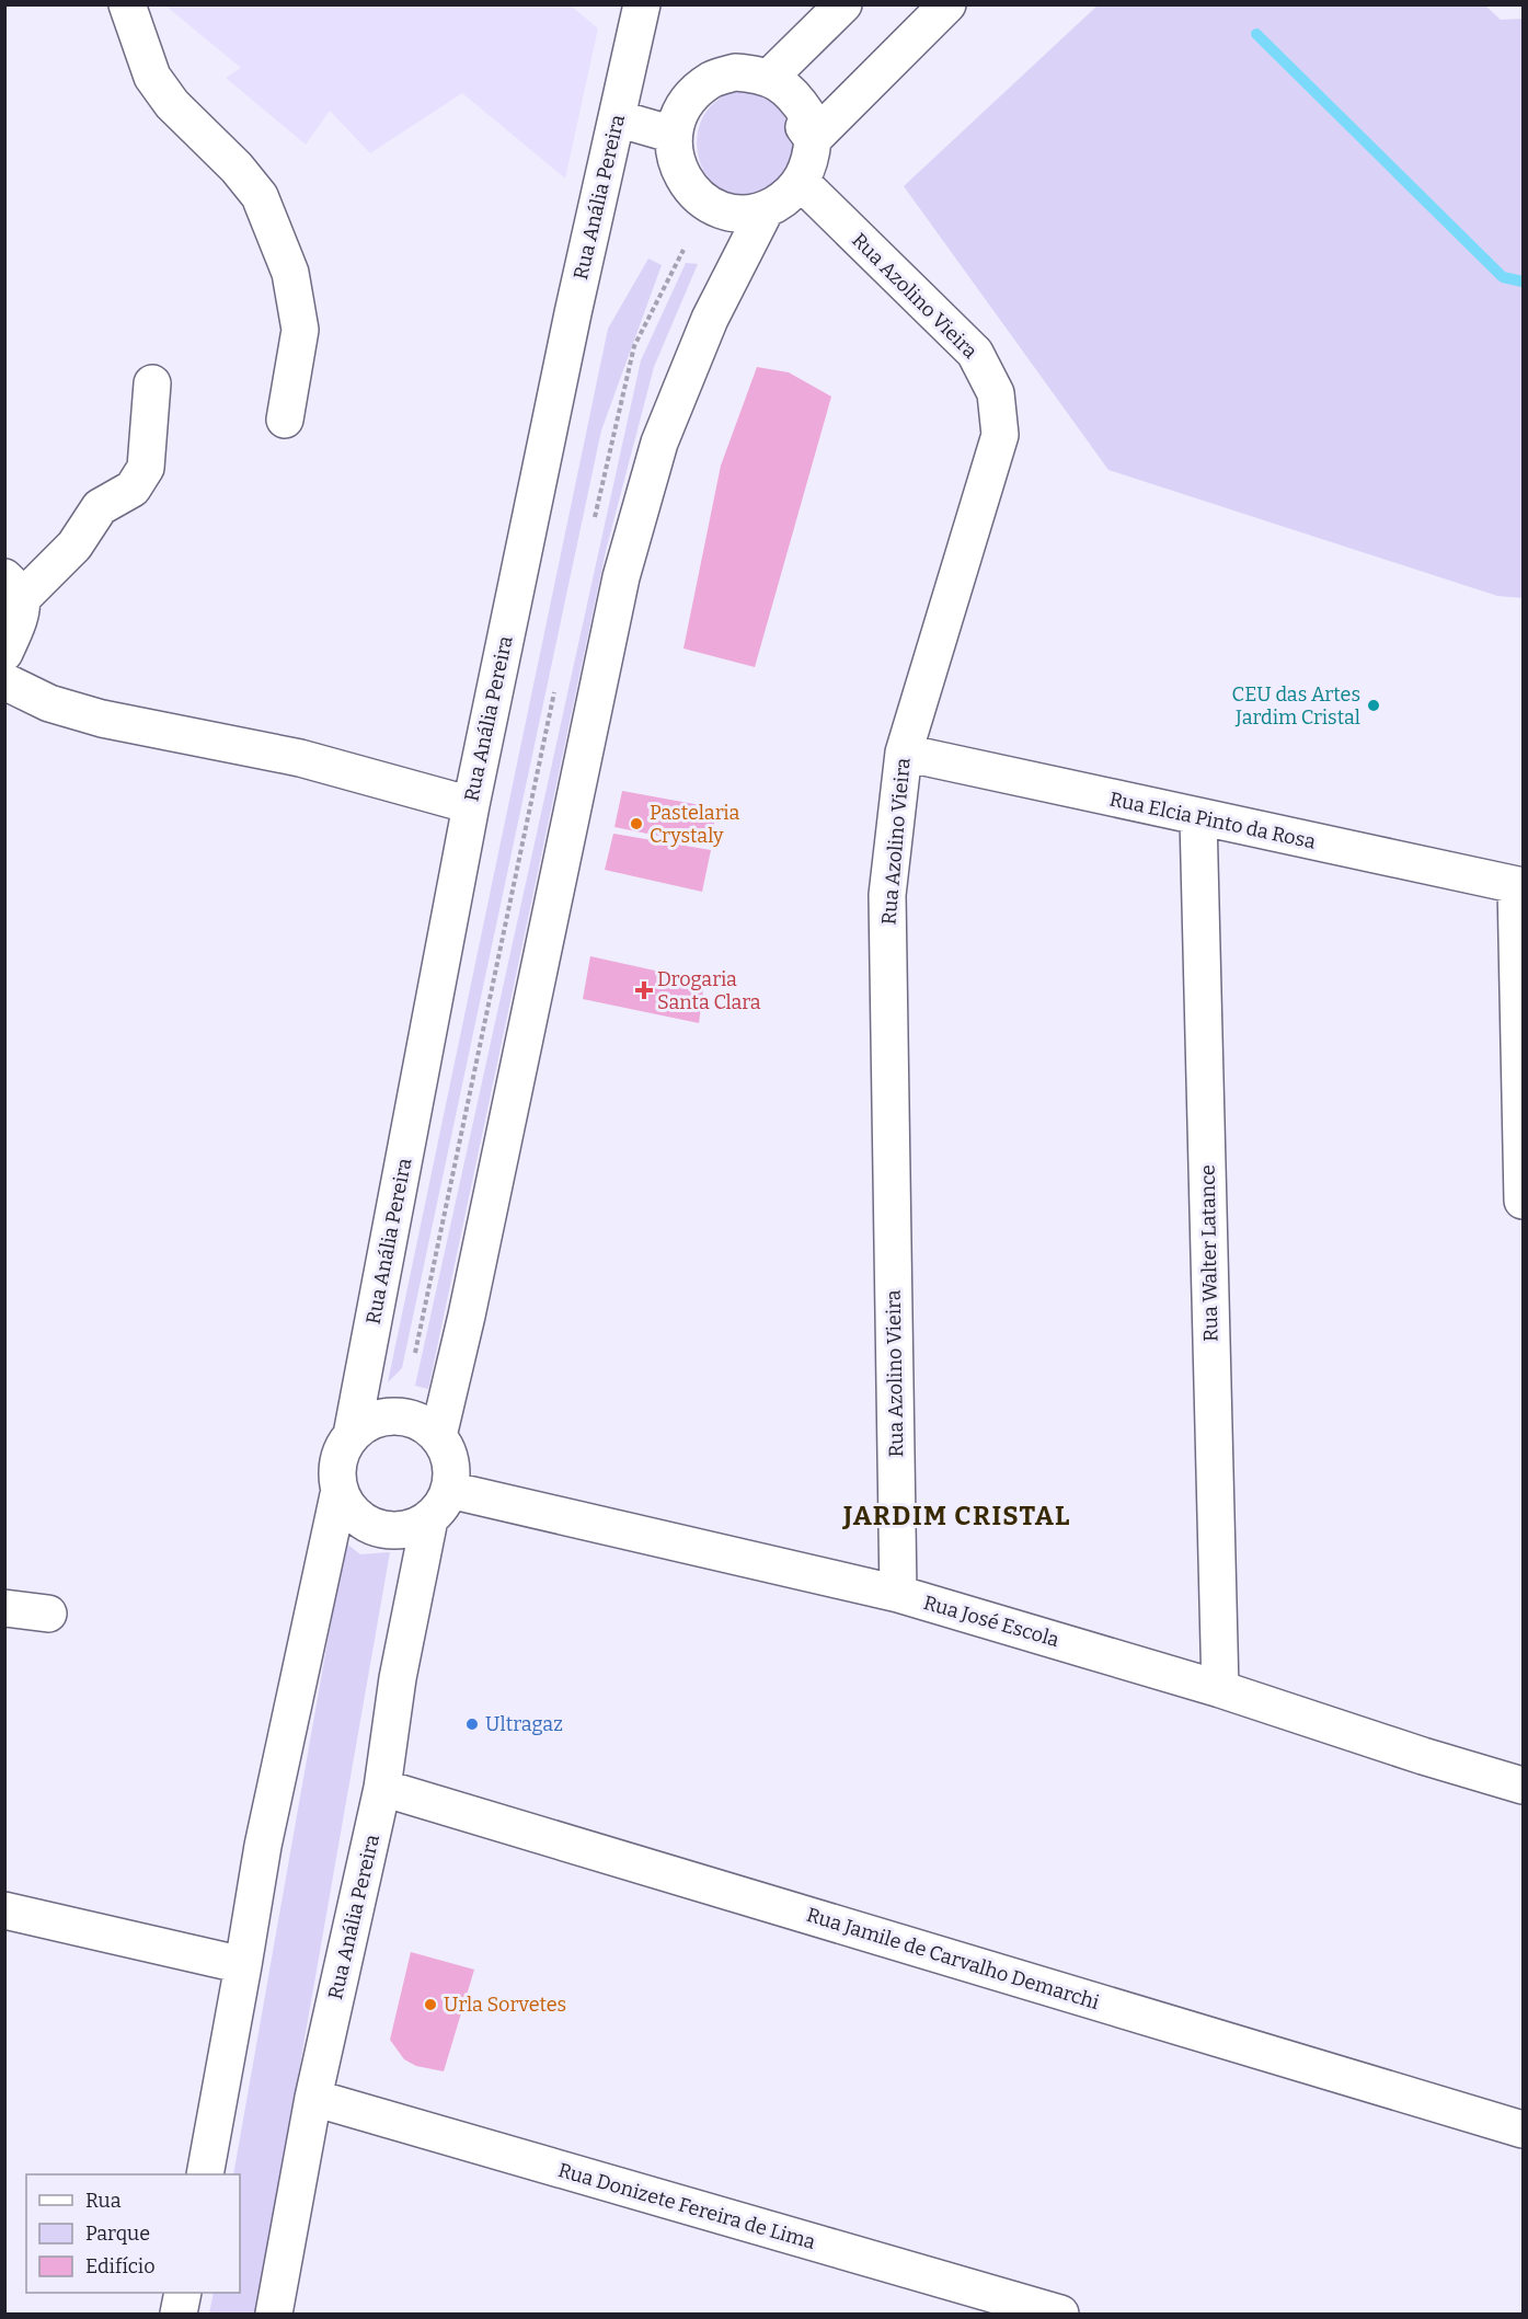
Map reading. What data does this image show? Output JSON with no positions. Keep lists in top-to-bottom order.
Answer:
{
  "streets": {
    "street": [
      "Rua Anália Pereira",
      "Rua Azolino Vieira",
      "Rua Elcia Pinto da Rosa",
      "Rua Walter Latance",
      "Rua José Escola",
      "Rua Jamile de Carvalho Demarchi",
      "Rua Donizete Fereira de Lima"
    ]
  },
  "crossings": [
    ["Rua Anália Pereira", "Rua José Escola"],
    ["Rua Anália Pereira", "Rua Jamile de Carvalho Demarchi"],
    ["Rua Anália Pereira", "Rua Donizete Fereira de Lima"],
    ["Rua Azolino Vieira", "Rua Elcia Pinto da Rosa"],
    ["Rua Azolino Vieira", "Rua José Escola"],
    ["Rua Elcia Pinto da Rosa", "Rua Walter Latance"],
    ["Rua Walter Latance", "Rua José Escola"]
  ],
  "districts": ["JARDIM CRISTAL"],
  "places": {
    "other": [
      "CEU das Artes Jardim Cristal",
      "Pastelaria Crystaly",
      "Ultragaz",
      "Urla Sorvetes"
    ],
    "health": ["Drogaria Santa Clara"]
  },
  "legend": ["Rua", "Parque", "Edifício"]
}
